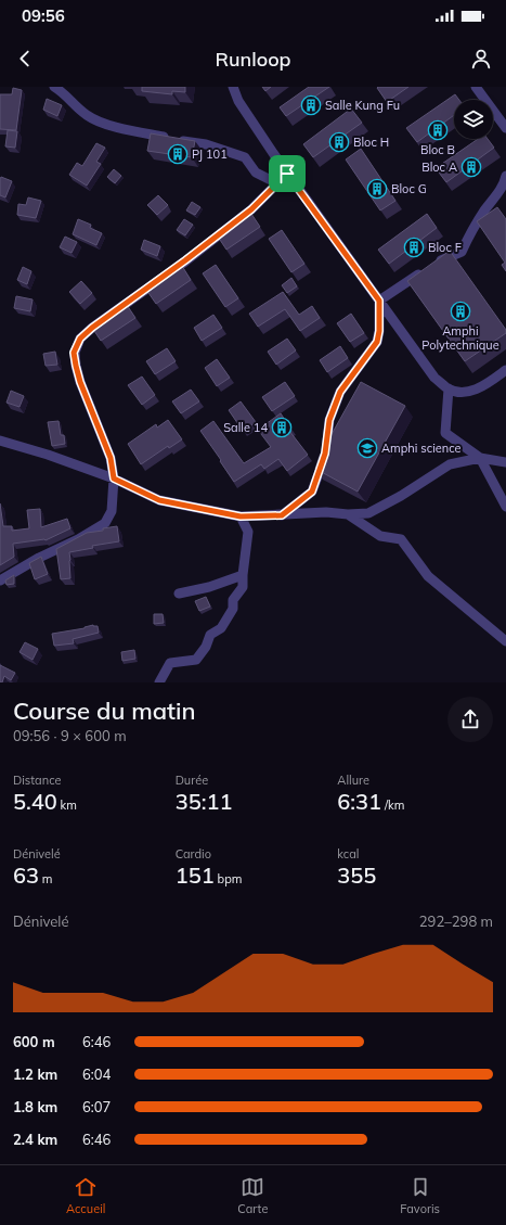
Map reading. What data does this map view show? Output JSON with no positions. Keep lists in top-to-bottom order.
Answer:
{
  "places": {
    "building": [
      "Salle Kung Fu",
      "Bloc B",
      "Bloc H",
      "PJ 101",
      "Bloc A",
      "Bloc G",
      "Bloc F",
      "Amphi Polytechnique",
      "Salle 14"
    ],
    "school or university": ["Amphi science"]
  },
  "page": {
    "status": "09:56",
    "header": "Runloop",
    "heading": ["Course du matin", "09:56 · 9 × 600 m"],
    "stats": [
      ["Distance", "5.40 km"],
      ["Durée", "35:11"],
      ["Allure", "6:31 /km"],
      ["Dénivelé", "63 m"],
      ["Cardio", "151 bpm"],
      ["kcal", "355"]
    ],
    "chart": ["Dénivelé", "292–298 m"],
    "list": [
      {
        "name": "600 m",
        "note": "6:46"
      },
      {
        "name": "1.2 km",
        "note": "6:04"
      },
      {
        "name": "1.8 km",
        "note": "6:07"
      },
      {
        "name": "2.4 km",
        "note": "6:46"
      }
    ],
    "tabs": ["Accueil", "Carte", "Favoris"]
  }
}
